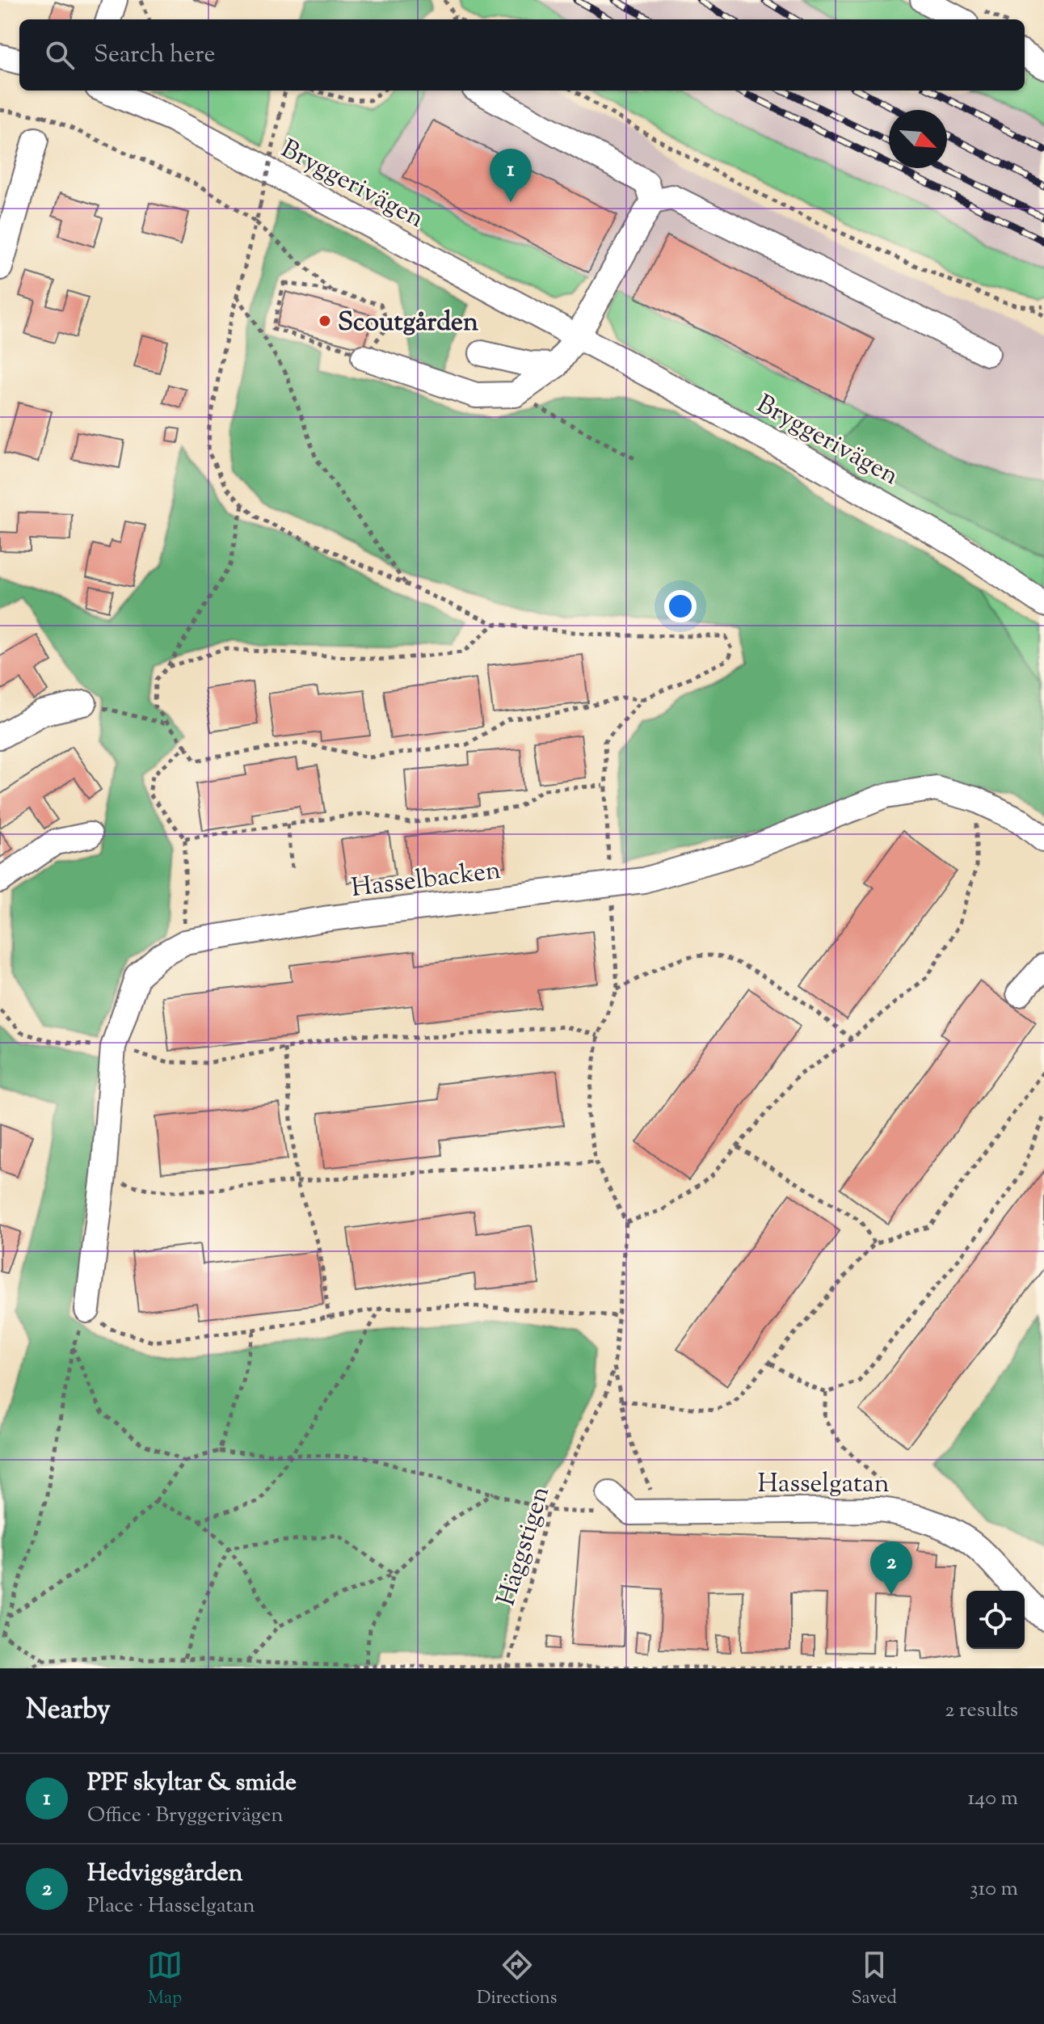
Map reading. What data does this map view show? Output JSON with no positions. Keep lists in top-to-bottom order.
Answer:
{
  "streets": {
    "street": ["Bryggerivägen", "Hasselbacken", "Hasselgatan"],
    "path": ["Häggstigen"]
  },
  "places": ["Scoutgården"],
  "north": "bottom right",
  "page": {
    "search": "Search here",
    "pins": ["1", "2"],
    "heading": ["Nearby", "2 results"],
    "list": [
      {
        "mark": "1",
        "name": "PPF skyltar & smide",
        "note": "Office · Bryggerivägen",
        "value": "140 m"
      },
      {
        "mark": "2",
        "name": "Hedvigsgården",
        "note": "Place · Hasselgatan",
        "value": "310 m"
      }
    ],
    "nav": ["Map", "Directions", "Saved"]
  }
}
